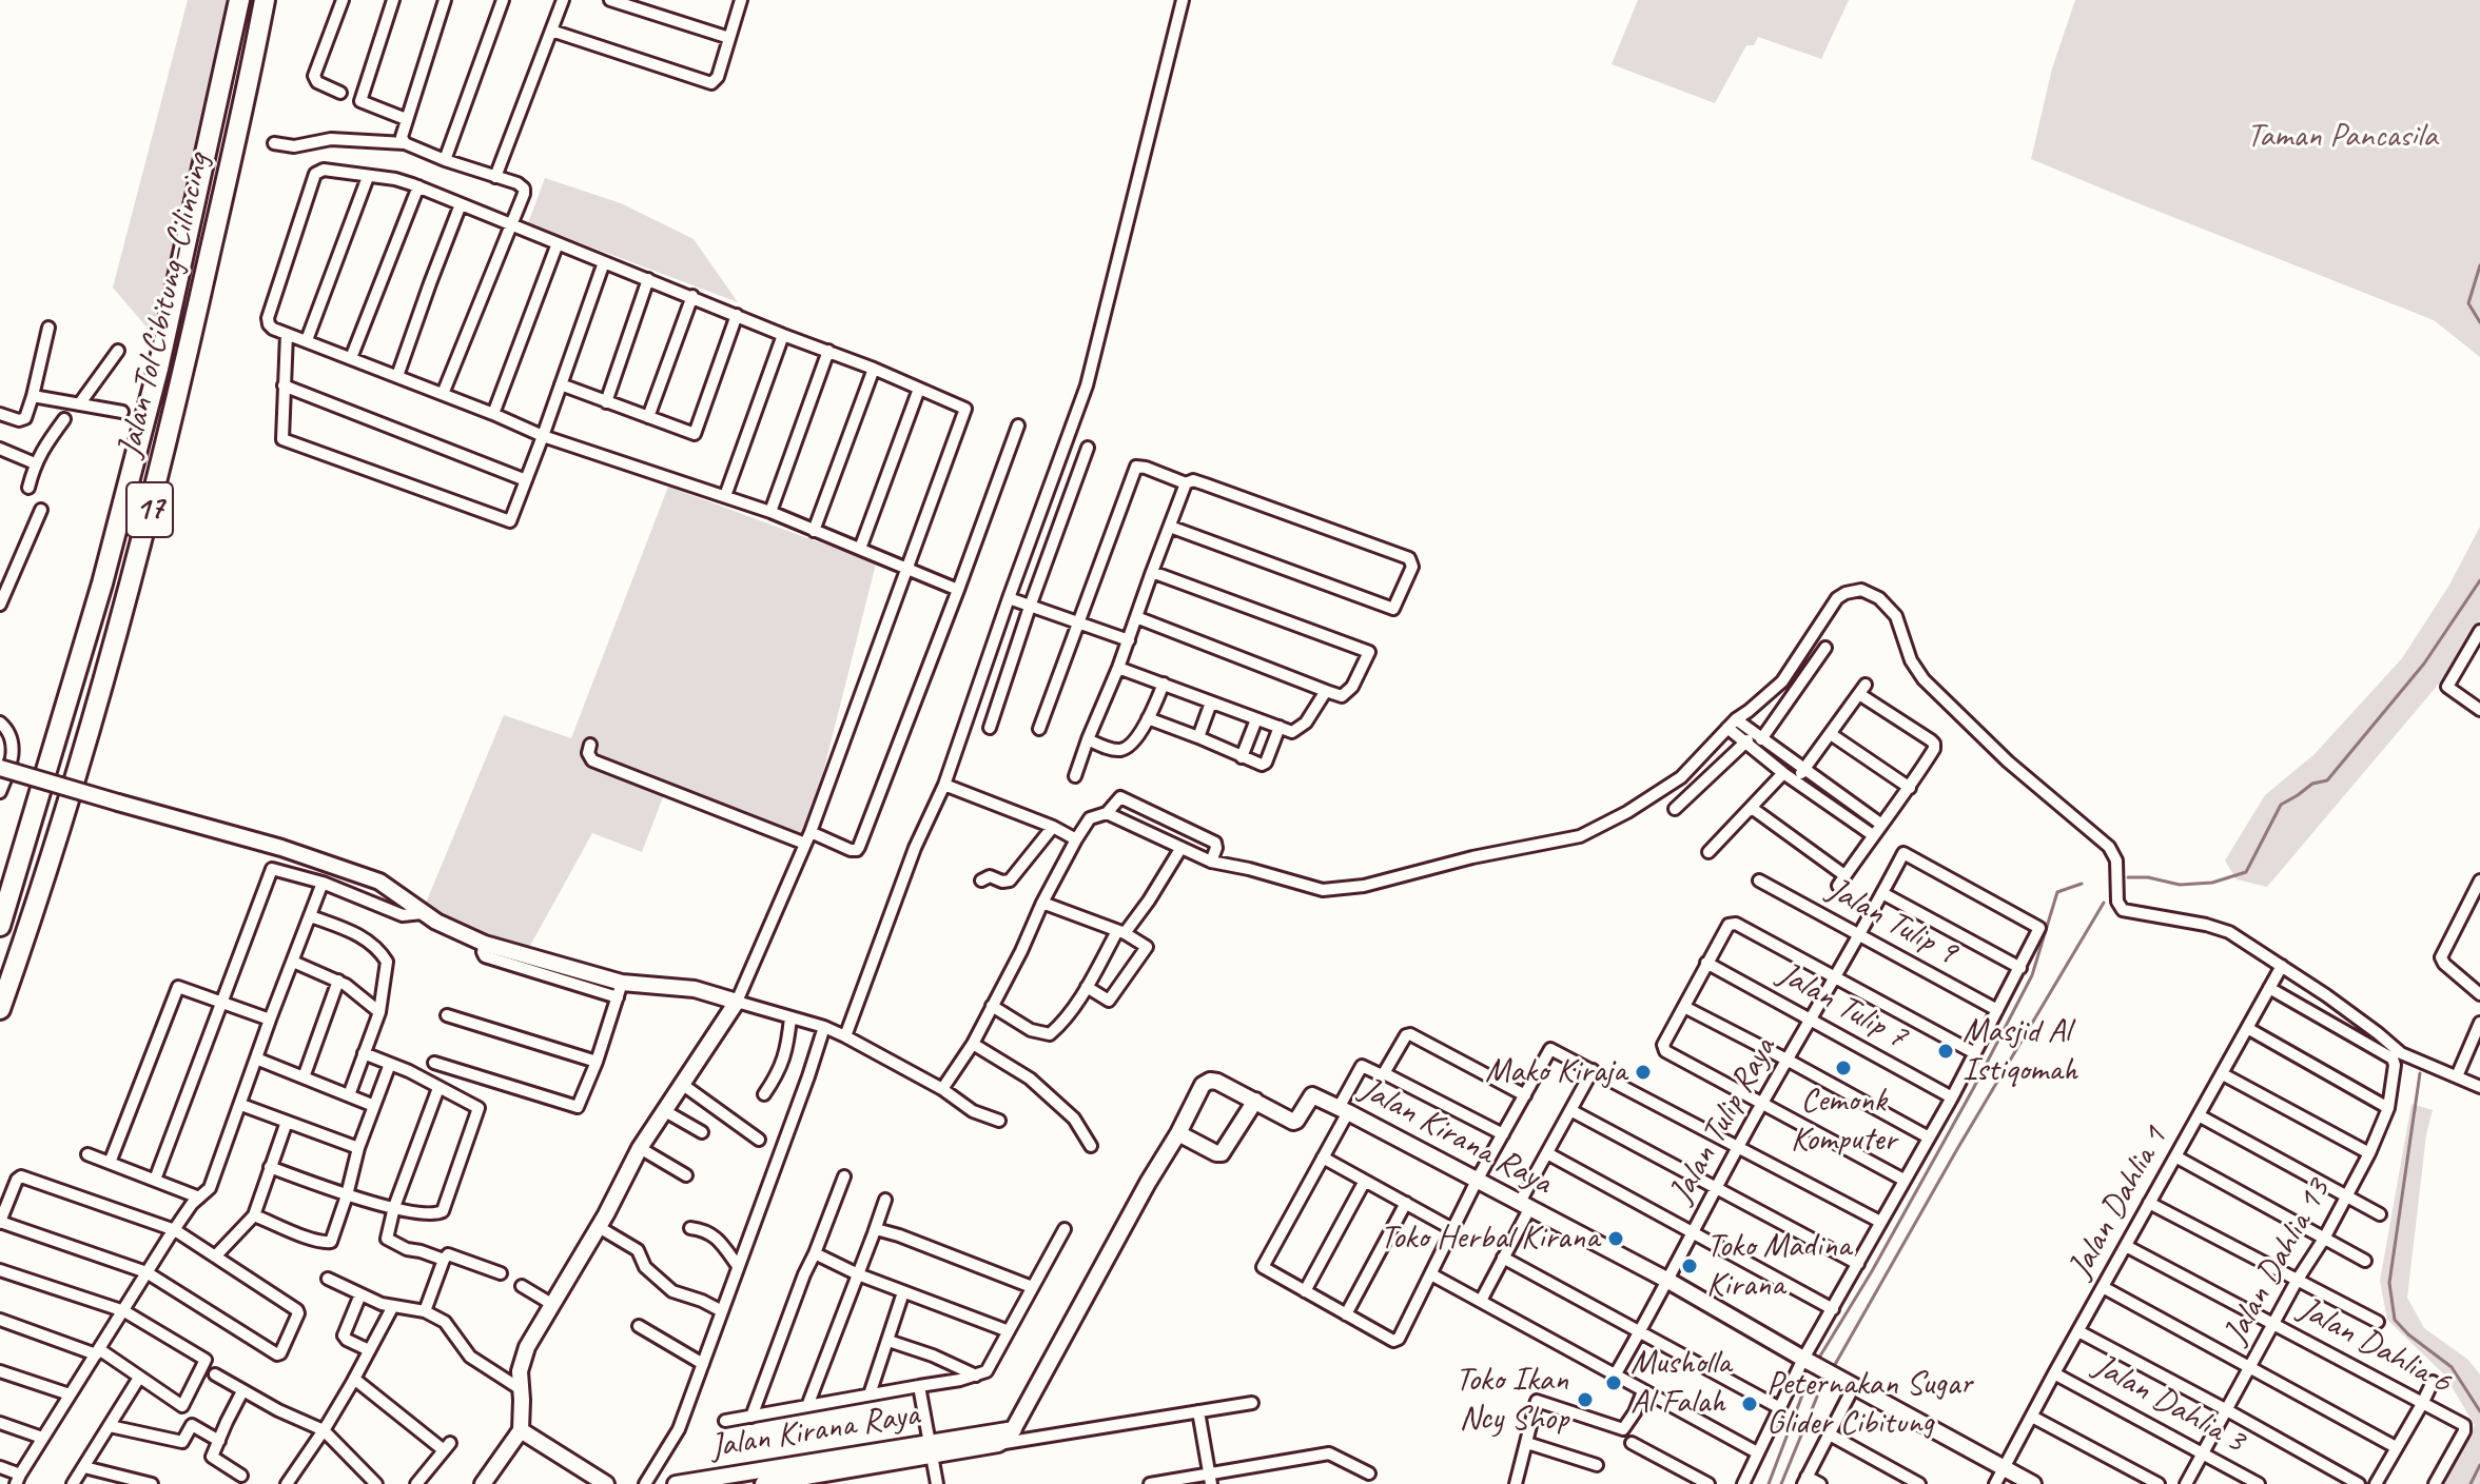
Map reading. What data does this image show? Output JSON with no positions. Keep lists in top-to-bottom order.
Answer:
{
  "streets": {
    "highway": ["Jalan Tol Cibitung–Cilincing", "17"],
    "street": [
      "Jalan Tulip 9",
      "Jalan Tulip 7",
      "Jalan Tulip Raya",
      "Jalan Kirana Raya",
      "Jalan Dahlia 1",
      "Jalan Dahlia 13",
      "Jalan Dahlia 6",
      "Jalan Dahlia 3"
    ]
  },
  "crossings": [
    ["Jalan Tulip 9", "Jalan Tulip Raya"],
    ["Jalan Tulip 7", "Jalan Tulip Raya"],
    ["Jalan Tulip Raya", "Jalan Kirana Raya"],
    ["Jalan Kirana Raya", "Jalan Dahlia 1"],
    ["Jalan Dahlia 1", "Jalan Dahlia 13"],
    ["Jalan Dahlia 1", "Jalan Dahlia 6"],
    ["Jalan Dahlia 1", "Jalan Dahlia 3"],
    ["Jalan Dahlia 13", "Jalan Dahlia 6"],
    ["Jalan Dahlia 13", "Jalan Dahlia 3"]
  ],
  "parks": ["Taman Pancasila"],
  "places": [
    "Masjid Al Istiqomah",
    "Cemonk Komputer",
    "Mako Kiraja",
    "Toko Herbal Kirana",
    "Toko Madina Kirana",
    "Musholla Al Falah",
    "Toko Ikan Ncy Shop",
    "Peternakan Sugar Glider Cibitung"
  ]
}
